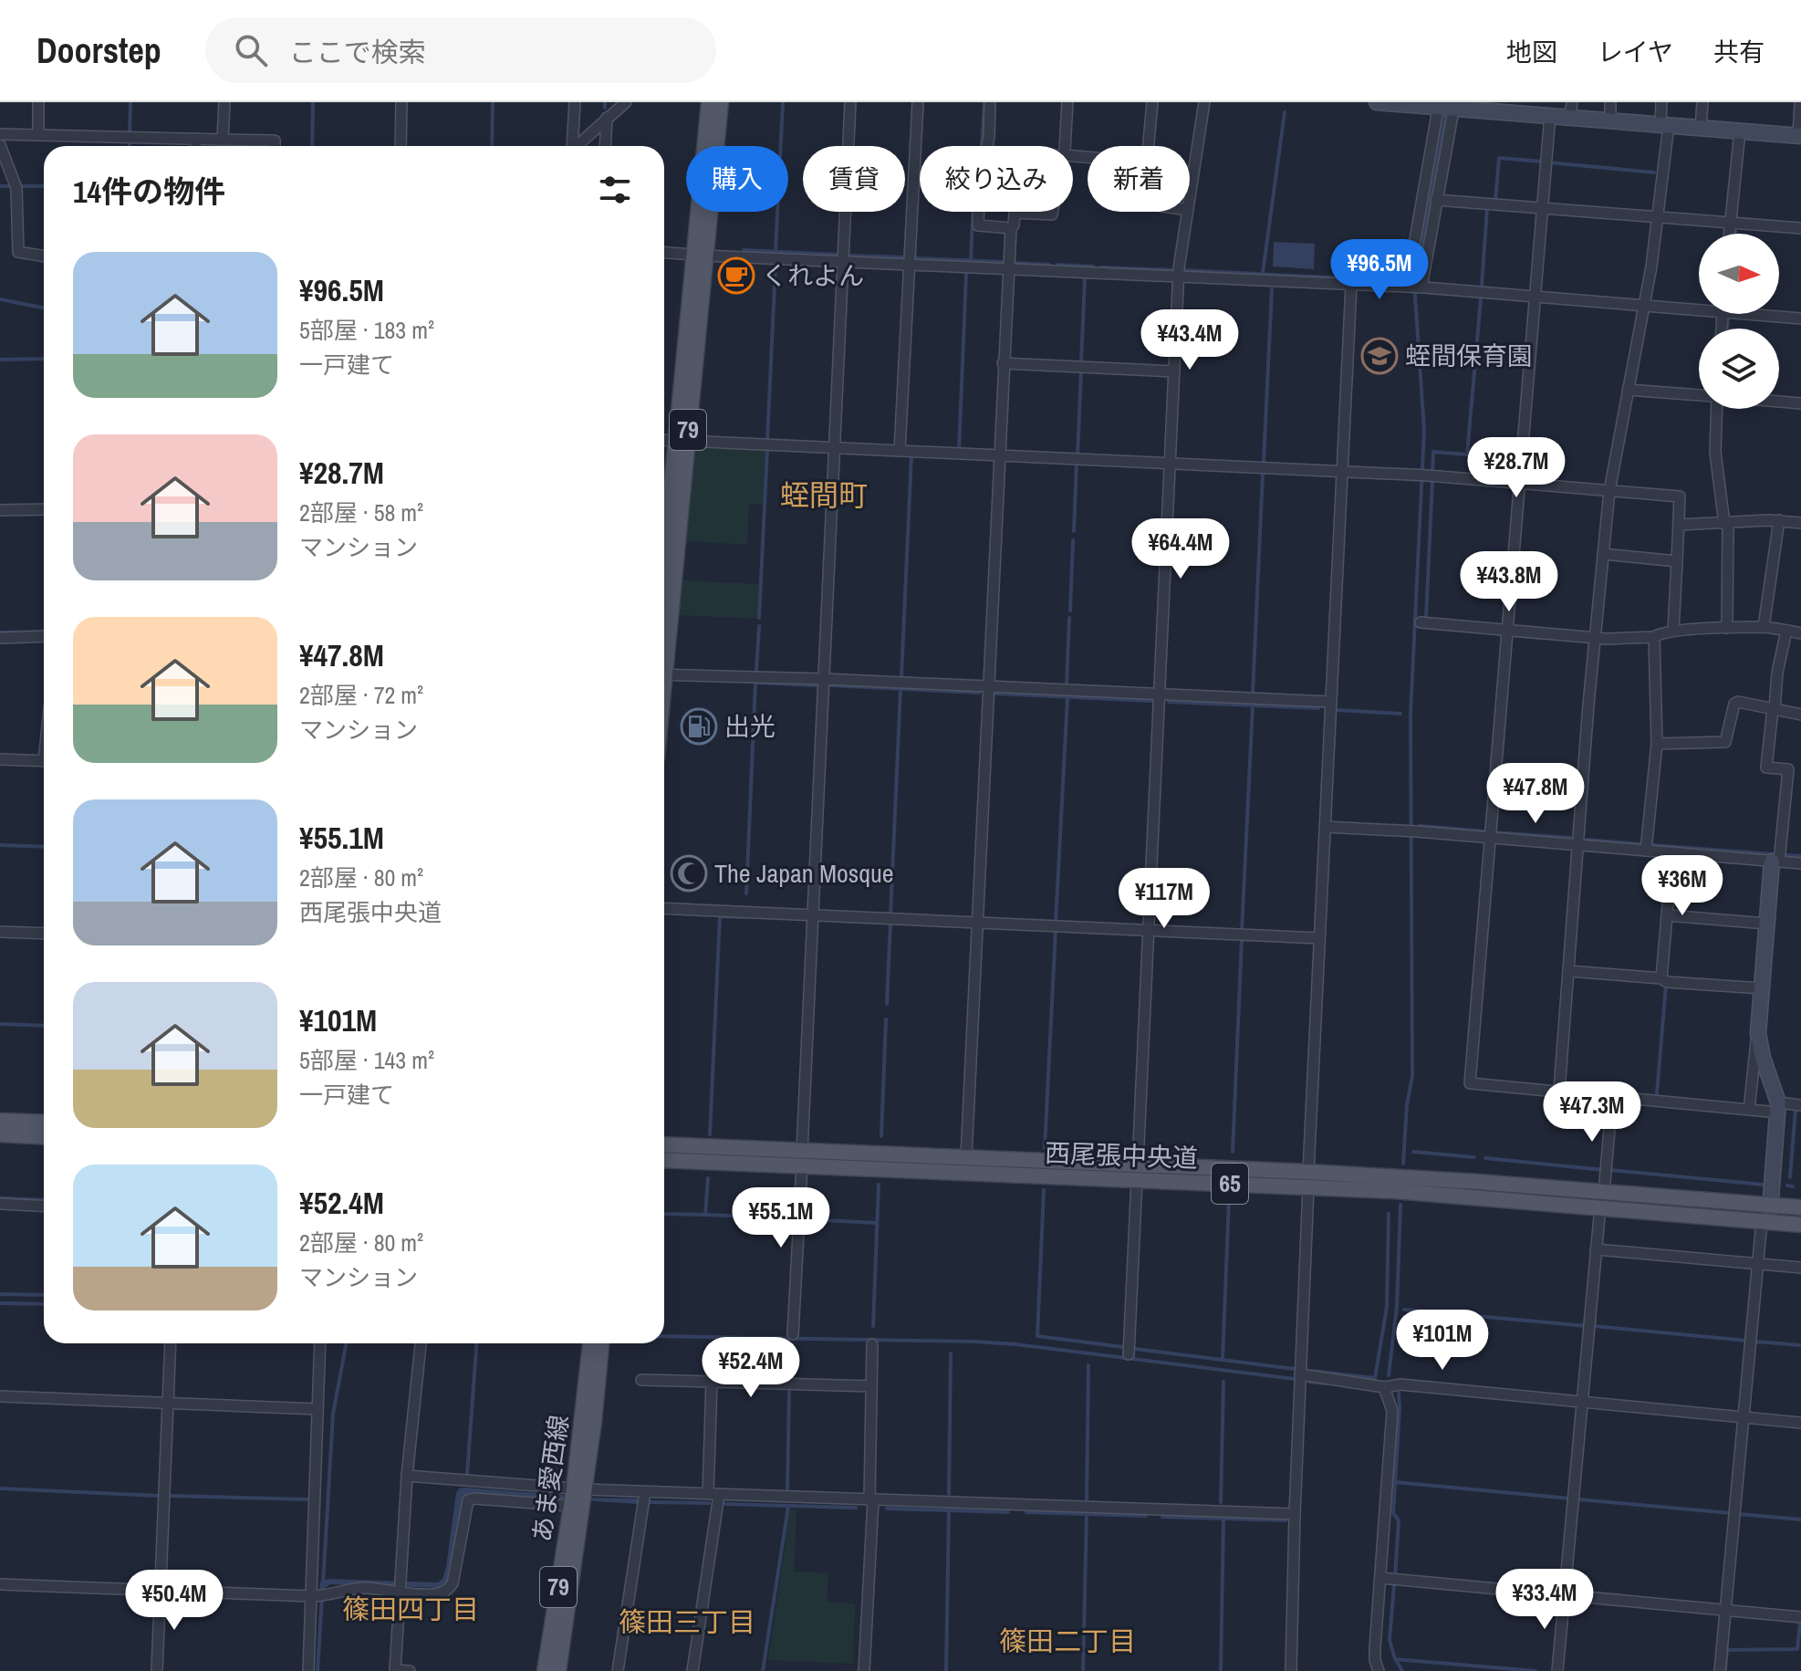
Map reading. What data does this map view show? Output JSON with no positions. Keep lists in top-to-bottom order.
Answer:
{
  "streets": {
    "main road": [
      "79",
      "西尾張中央道",
      "65",
      "あま愛西線"
    ]
  },
  "districts": [
    "蛭間町",
    "篠田四丁目",
    "篠田三丁目",
    "篠田二丁目"
  ],
  "places": {
    "cafe": ["くれよん"],
    "school or university": ["蛭間保育園"],
    "fuel station": ["出光"],
    "mosque": ["The Japan Mosque"]
  },
  "north": "right",
  "page": {
    "header": "Doorstep",
    "search": "ここで検索",
    "nav": ["地図", "レイヤ", "共有"],
    "chip": [
      "購入",
      "賃貸",
      "絞り込み",
      "新着"
    ],
    "heading": "14件の物件",
    "list": [
      {
        "name": "¥96.5M",
        "note": "5部屋 · 183 m² · 一戸建て"
      },
      {
        "name": "¥28.7M",
        "note": "2部屋 · 58 m² · マンション"
      },
      {
        "name": "¥47.8M",
        "note": "2部屋 · 72 m² · マンション"
      },
      {
        "name": "¥55.1M",
        "note": "2部屋 · 80 m² · 西尾張中央道"
      },
      {
        "name": "¥101M",
        "note": "5部屋 · 143 m² · 一戸建て"
      },
      {
        "name": "¥52.4M",
        "note": "2部屋 · 80 m² · マンション"
      }
    ],
    "price": [
      "¥96.5M",
      "¥43.4M",
      "¥28.7M",
      "¥64.4M",
      "¥43.8M",
      "¥47.8M",
      "¥36M",
      "¥117M",
      "¥47.3M",
      "¥55.1M",
      "¥101M",
      "¥52.4M",
      "¥33.4M",
      "¥50.4M"
    ]
  }
}
